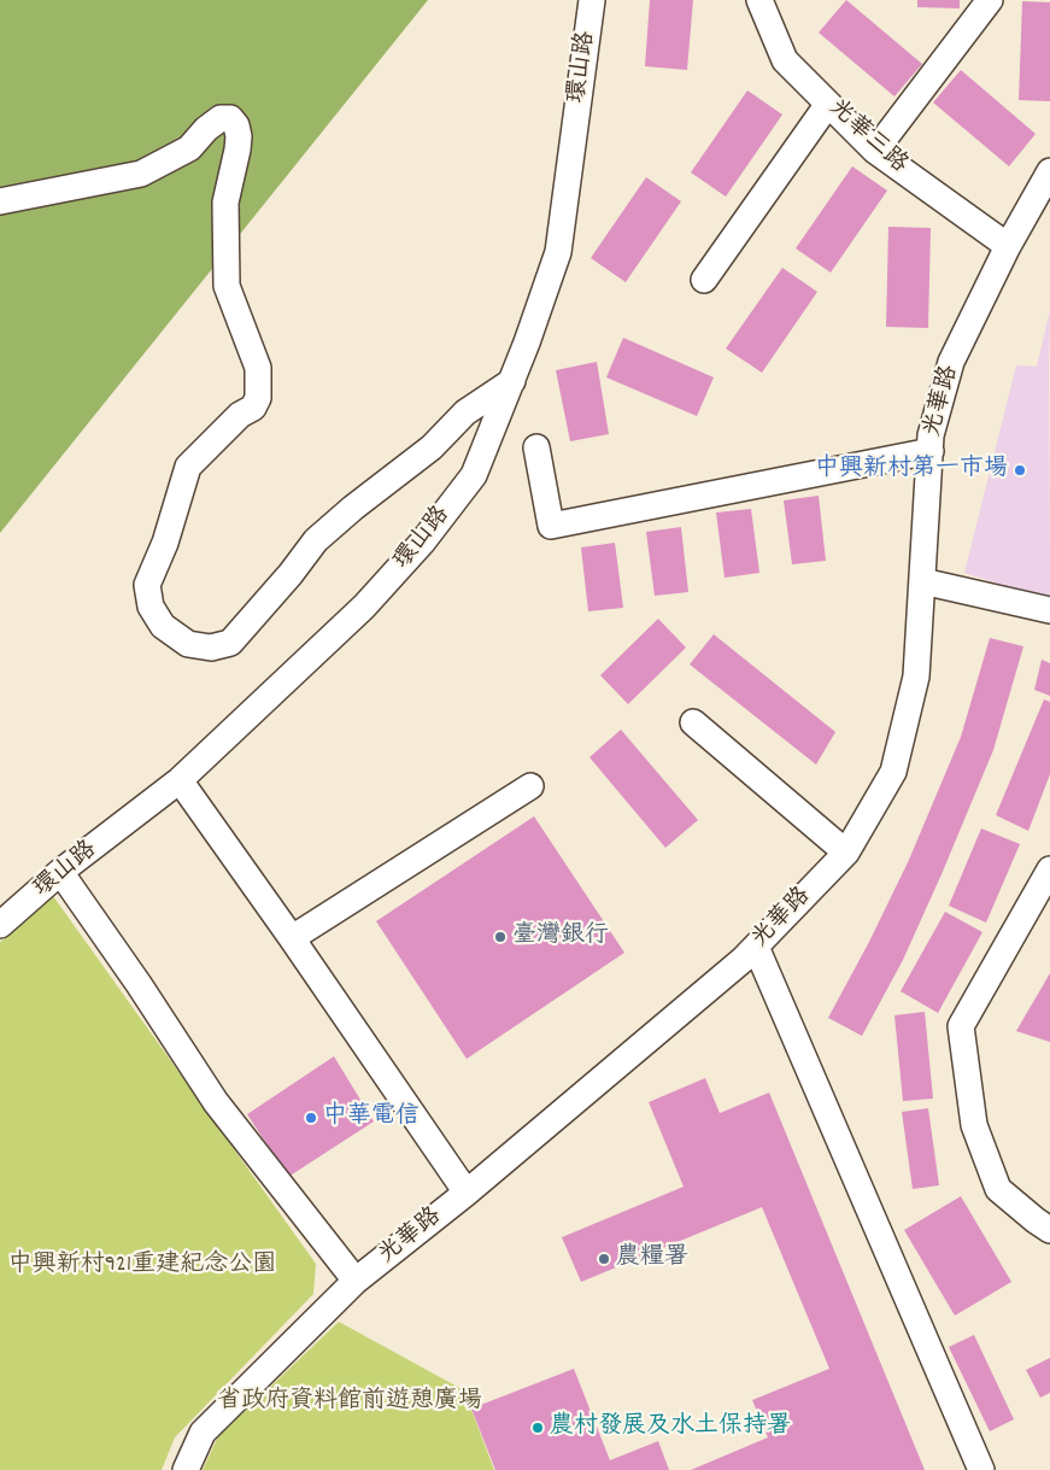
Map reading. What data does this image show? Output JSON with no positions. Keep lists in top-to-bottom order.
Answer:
{
  "streets": {
    "street": ["環山路", "光華三路", "光華路"]
  },
  "crossings": [
    ["光華三路", "光華路"]
  ],
  "parks": ["中興新村921重建紀念公園", "省政府資料館前遊憩廣場"],
  "places": [
    "中興新村第一市場",
    "臺灣銀行",
    "中華電信",
    "農糧署",
    "農村發展及水土保持署"
  ]
}
